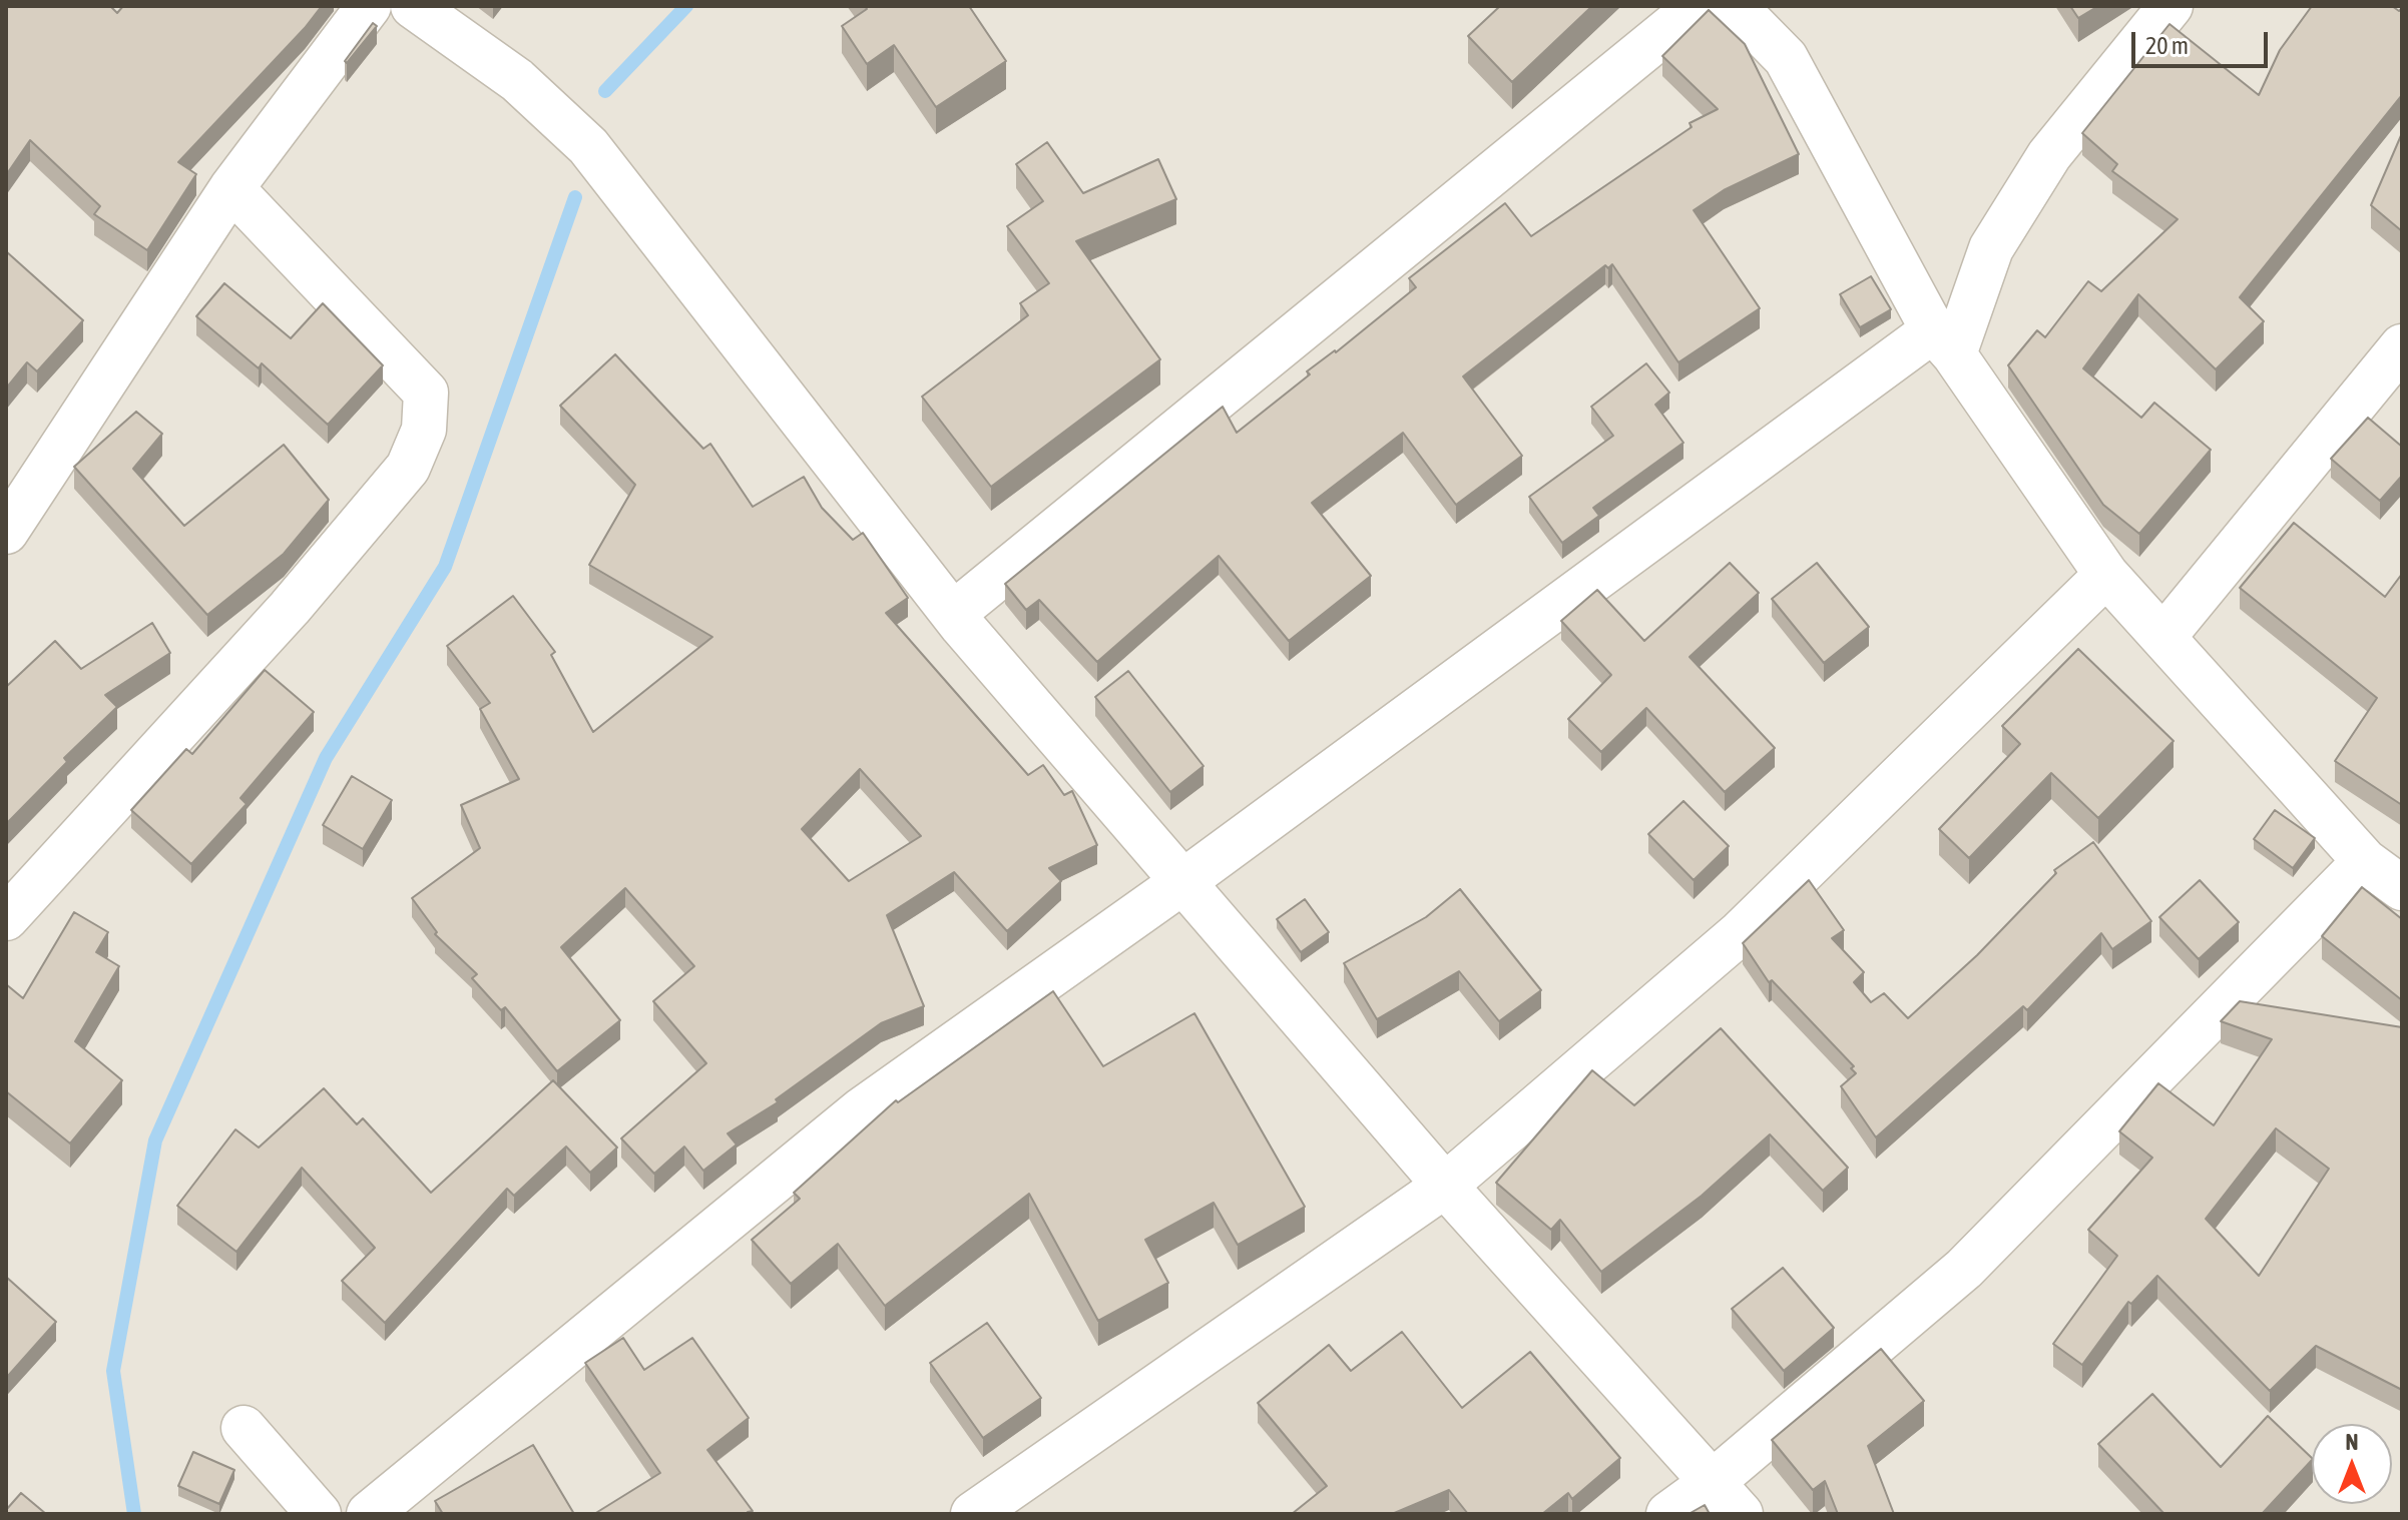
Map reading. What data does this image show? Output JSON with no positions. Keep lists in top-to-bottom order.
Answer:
{
  "scale_bar": "20 m",
  "north": "top"
}
